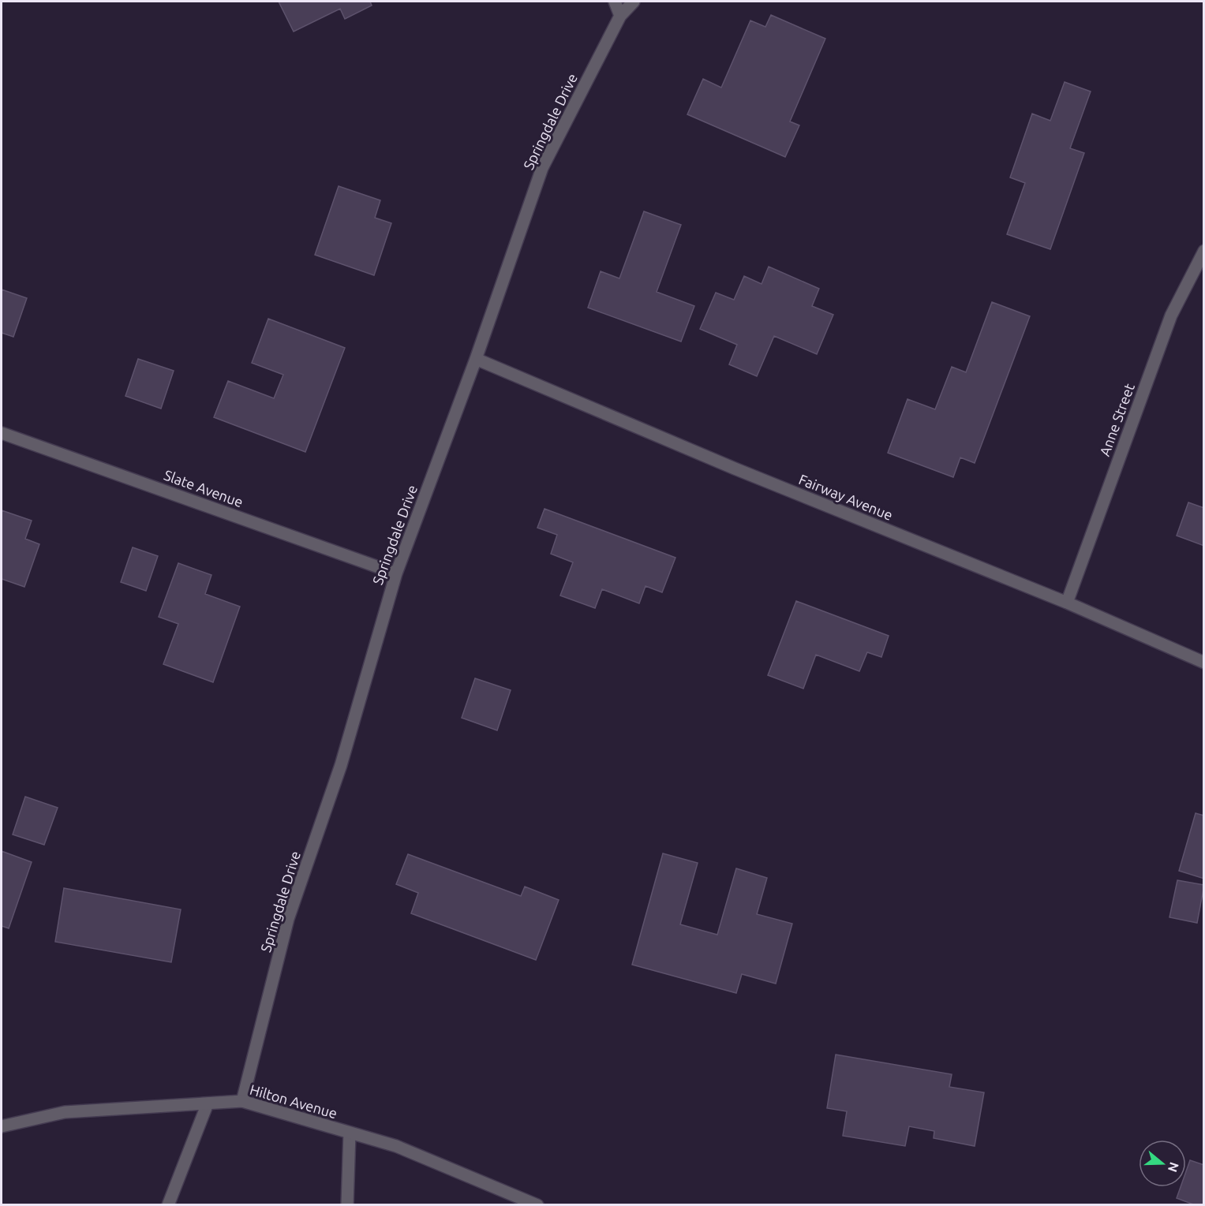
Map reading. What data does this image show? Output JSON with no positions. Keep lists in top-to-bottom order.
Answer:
{
  "streets": {
    "street": [
      "Springdale Drive",
      "Anne Street",
      "Slate Avenue",
      "Fairway Avenue",
      "Hilton Avenue"
    ]
  },
  "crossings": [
    ["Springdale Drive", "Slate Avenue"],
    ["Springdale Drive", "Fairway Avenue"],
    ["Springdale Drive", "Hilton Avenue"],
    ["Anne Street", "Fairway Avenue"]
  ],
  "north": "right"
}
